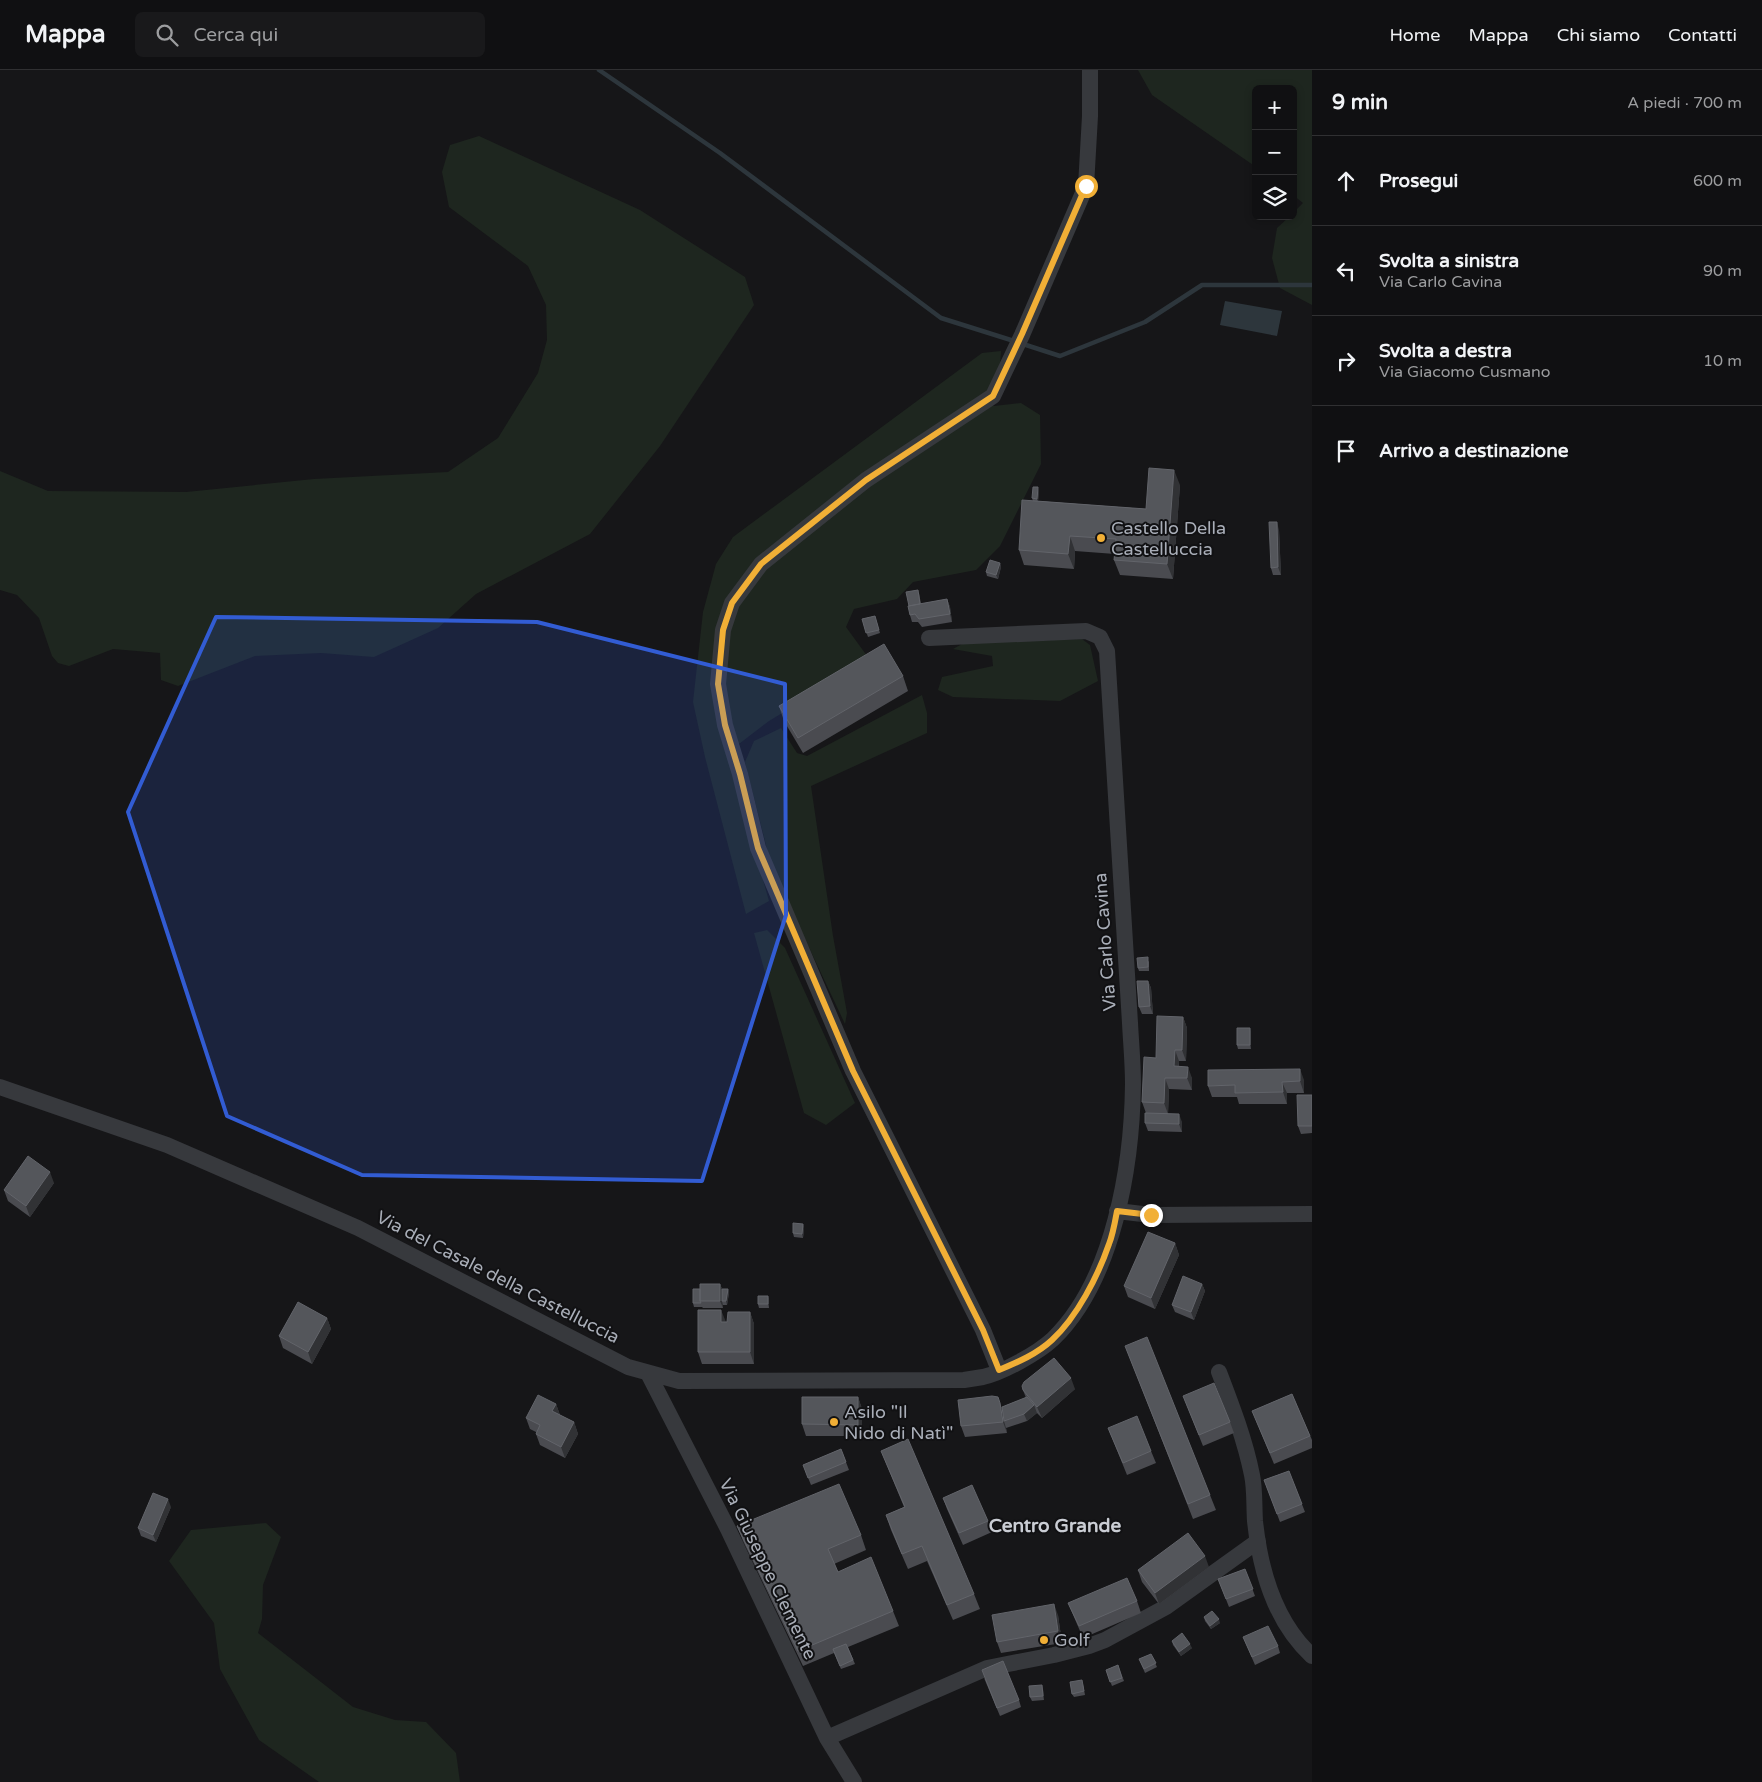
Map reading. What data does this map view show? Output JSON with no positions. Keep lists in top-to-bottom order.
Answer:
{
  "streets": {
    "street": ["Via Carlo Cavina", "Via del Casale della Castelluccia", "Via Giuseppe Clemente"]
  },
  "crossings": [
    ["Via Carlo Cavina", "Via del Casale della Castelluccia"],
    ["Via del Casale della Castelluccia", "Via Giuseppe Clemente"]
  ],
  "districts": ["Centro Grande"],
  "places": ["Castello Della Castelluccia", "Asilo \"Il Nido di Natì\"", "Golf"],
  "page": {
    "header": "Mappa",
    "search": "Cerca qui",
    "nav": [
      "Home",
      "Mappa",
      "Chi siamo",
      "Contatti"
    ],
    "heading": ["9 min", "A piedi · 700 m"],
    "map_buttons": ["+", "−"],
    "list": [
      ["Prosegui", "600 m"],
      ["Svolta a sinistra", "Via Carlo Cavina", "90 m"],
      ["Svolta a destra", "Via Giacomo Cusmano", "10 m"],
      "Arrivo a destinazione"
    ]
  }
}
